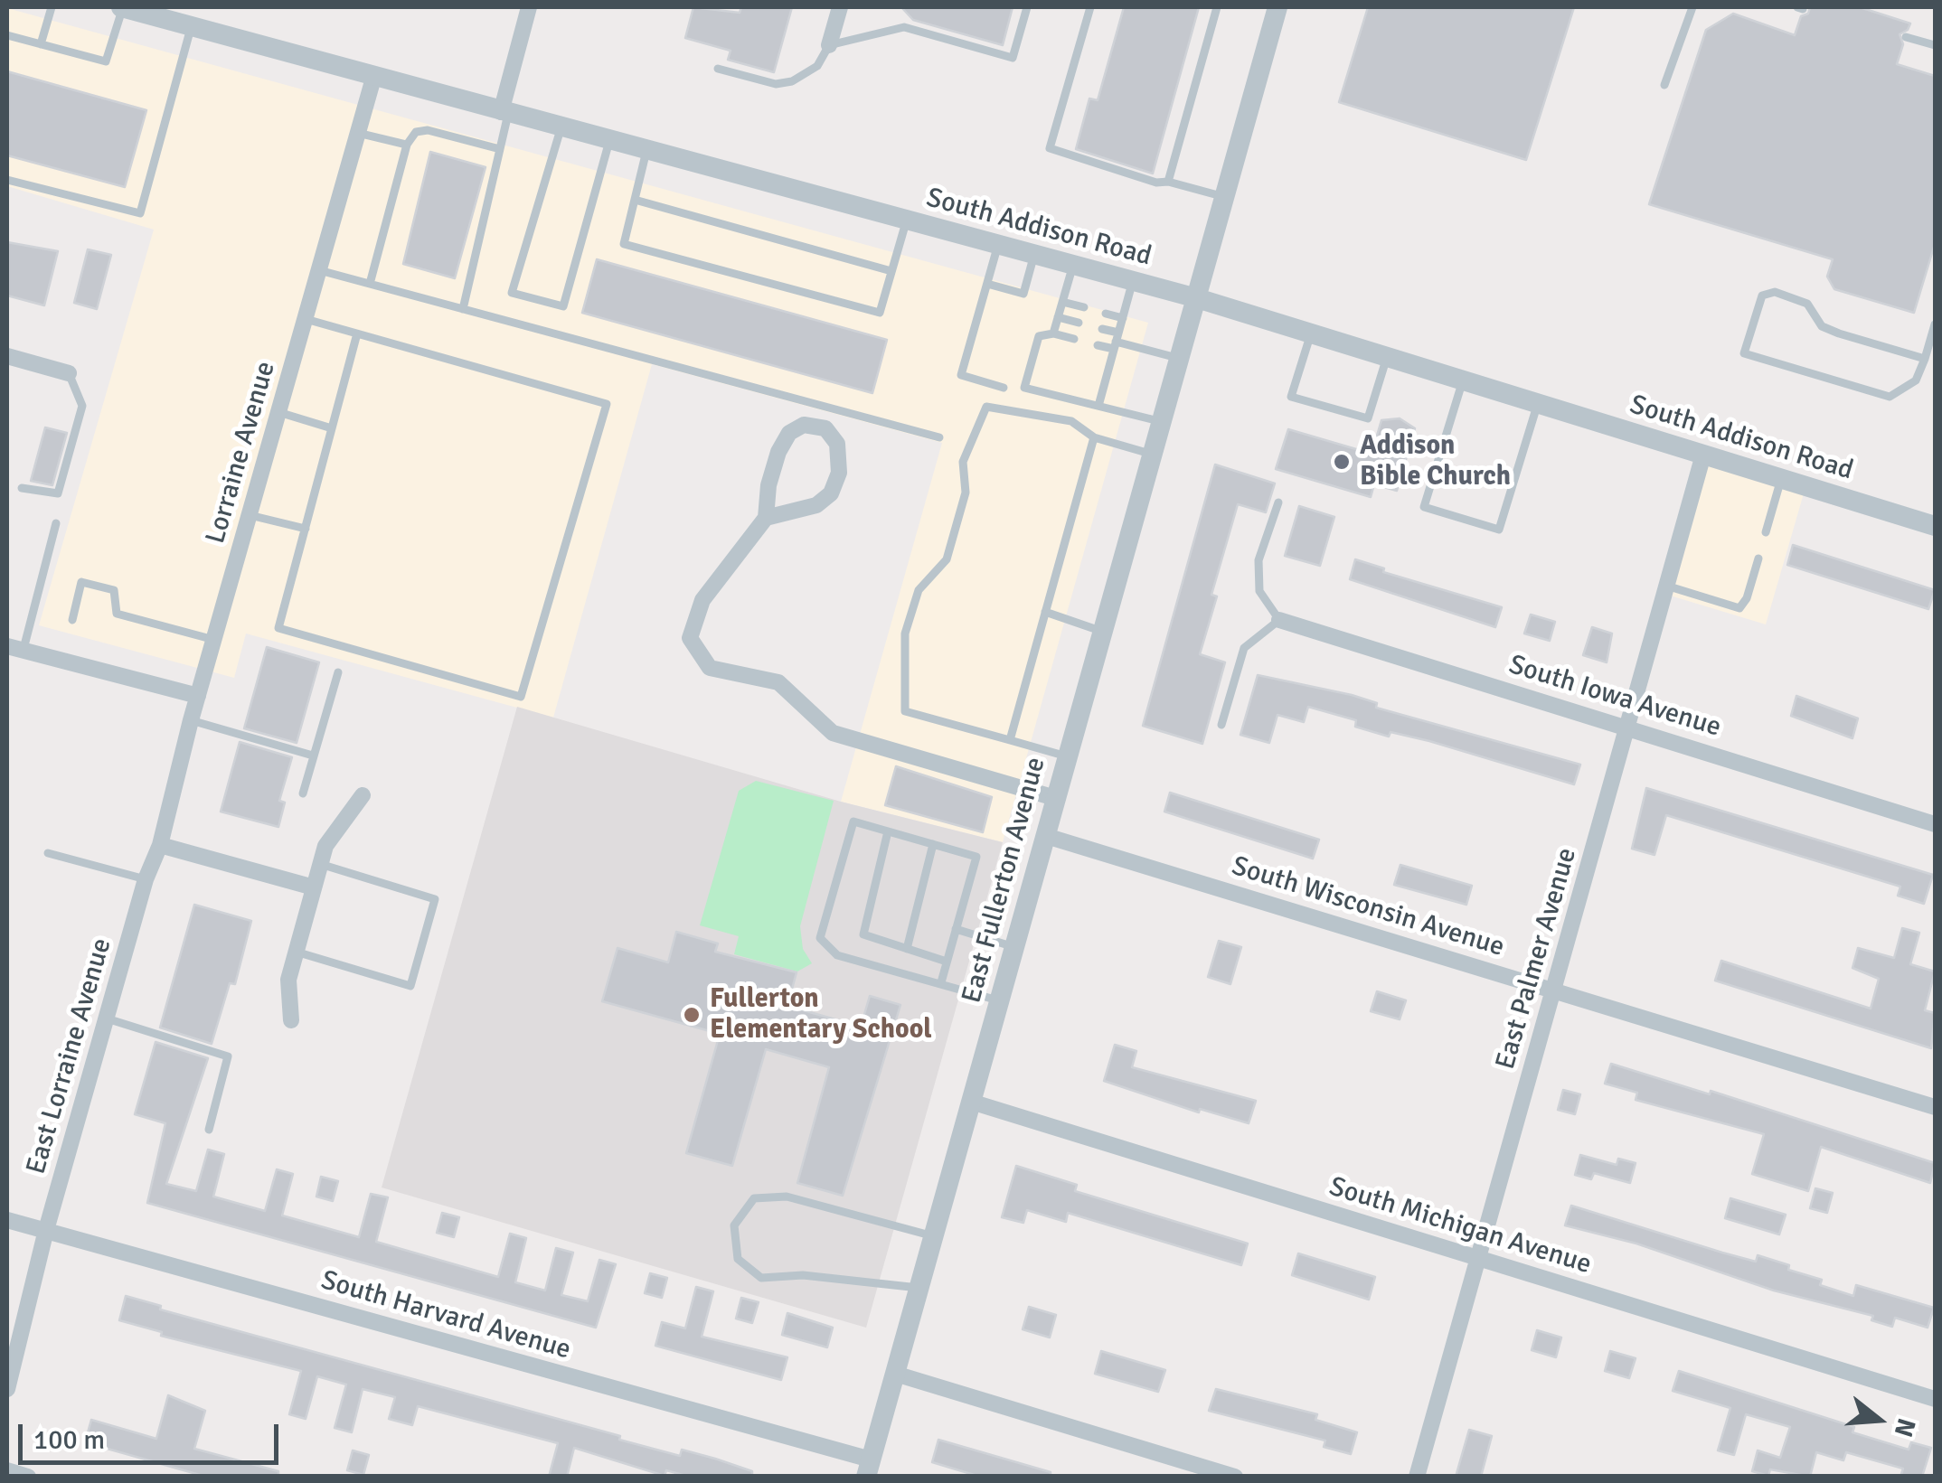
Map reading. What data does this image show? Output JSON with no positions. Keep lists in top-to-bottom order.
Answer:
{
  "streets": {
    "street": [
      "South Addison Road",
      "Lorraine Avenue",
      "South Iowa Avenue",
      "East Fullerton Avenue",
      "South Wisconsin Avenue",
      "East Palmer Avenue",
      "East Lorraine Avenue",
      "South Michigan Avenue",
      "South Harvard Avenue"
    ]
  },
  "crossings": [
    ["South Addison Road", "Lorraine Avenue"],
    ["South Addison Road", "East Fullerton Avenue"],
    ["South Addison Road", "East Palmer Avenue"],
    ["Lorraine Avenue", "East Lorraine Avenue"],
    ["South Iowa Avenue", "East Palmer Avenue"],
    ["East Fullerton Avenue", "South Wisconsin Avenue"],
    ["East Fullerton Avenue", "South Michigan Avenue"],
    ["East Fullerton Avenue", "South Harvard Avenue"],
    ["South Wisconsin Avenue", "East Palmer Avenue"],
    ["East Palmer Avenue", "South Michigan Avenue"],
    ["East Lorraine Avenue", "South Harvard Avenue"]
  ],
  "places": ["Addison Bible Church", "Fullerton Elementary School"],
  "scale_bar": "100 m",
  "north": "right"
}
